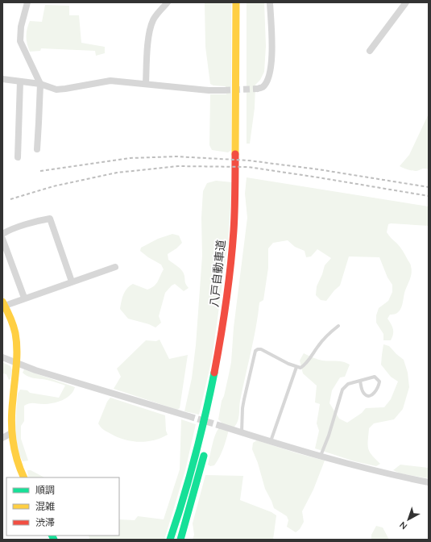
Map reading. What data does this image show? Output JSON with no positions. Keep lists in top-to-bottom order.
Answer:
{
  "streets": {
    "main road": ["八戸自動車道"]
  },
  "legend": ["順調", "混雑", "渋滞"],
  "north": "bottom left"
}
